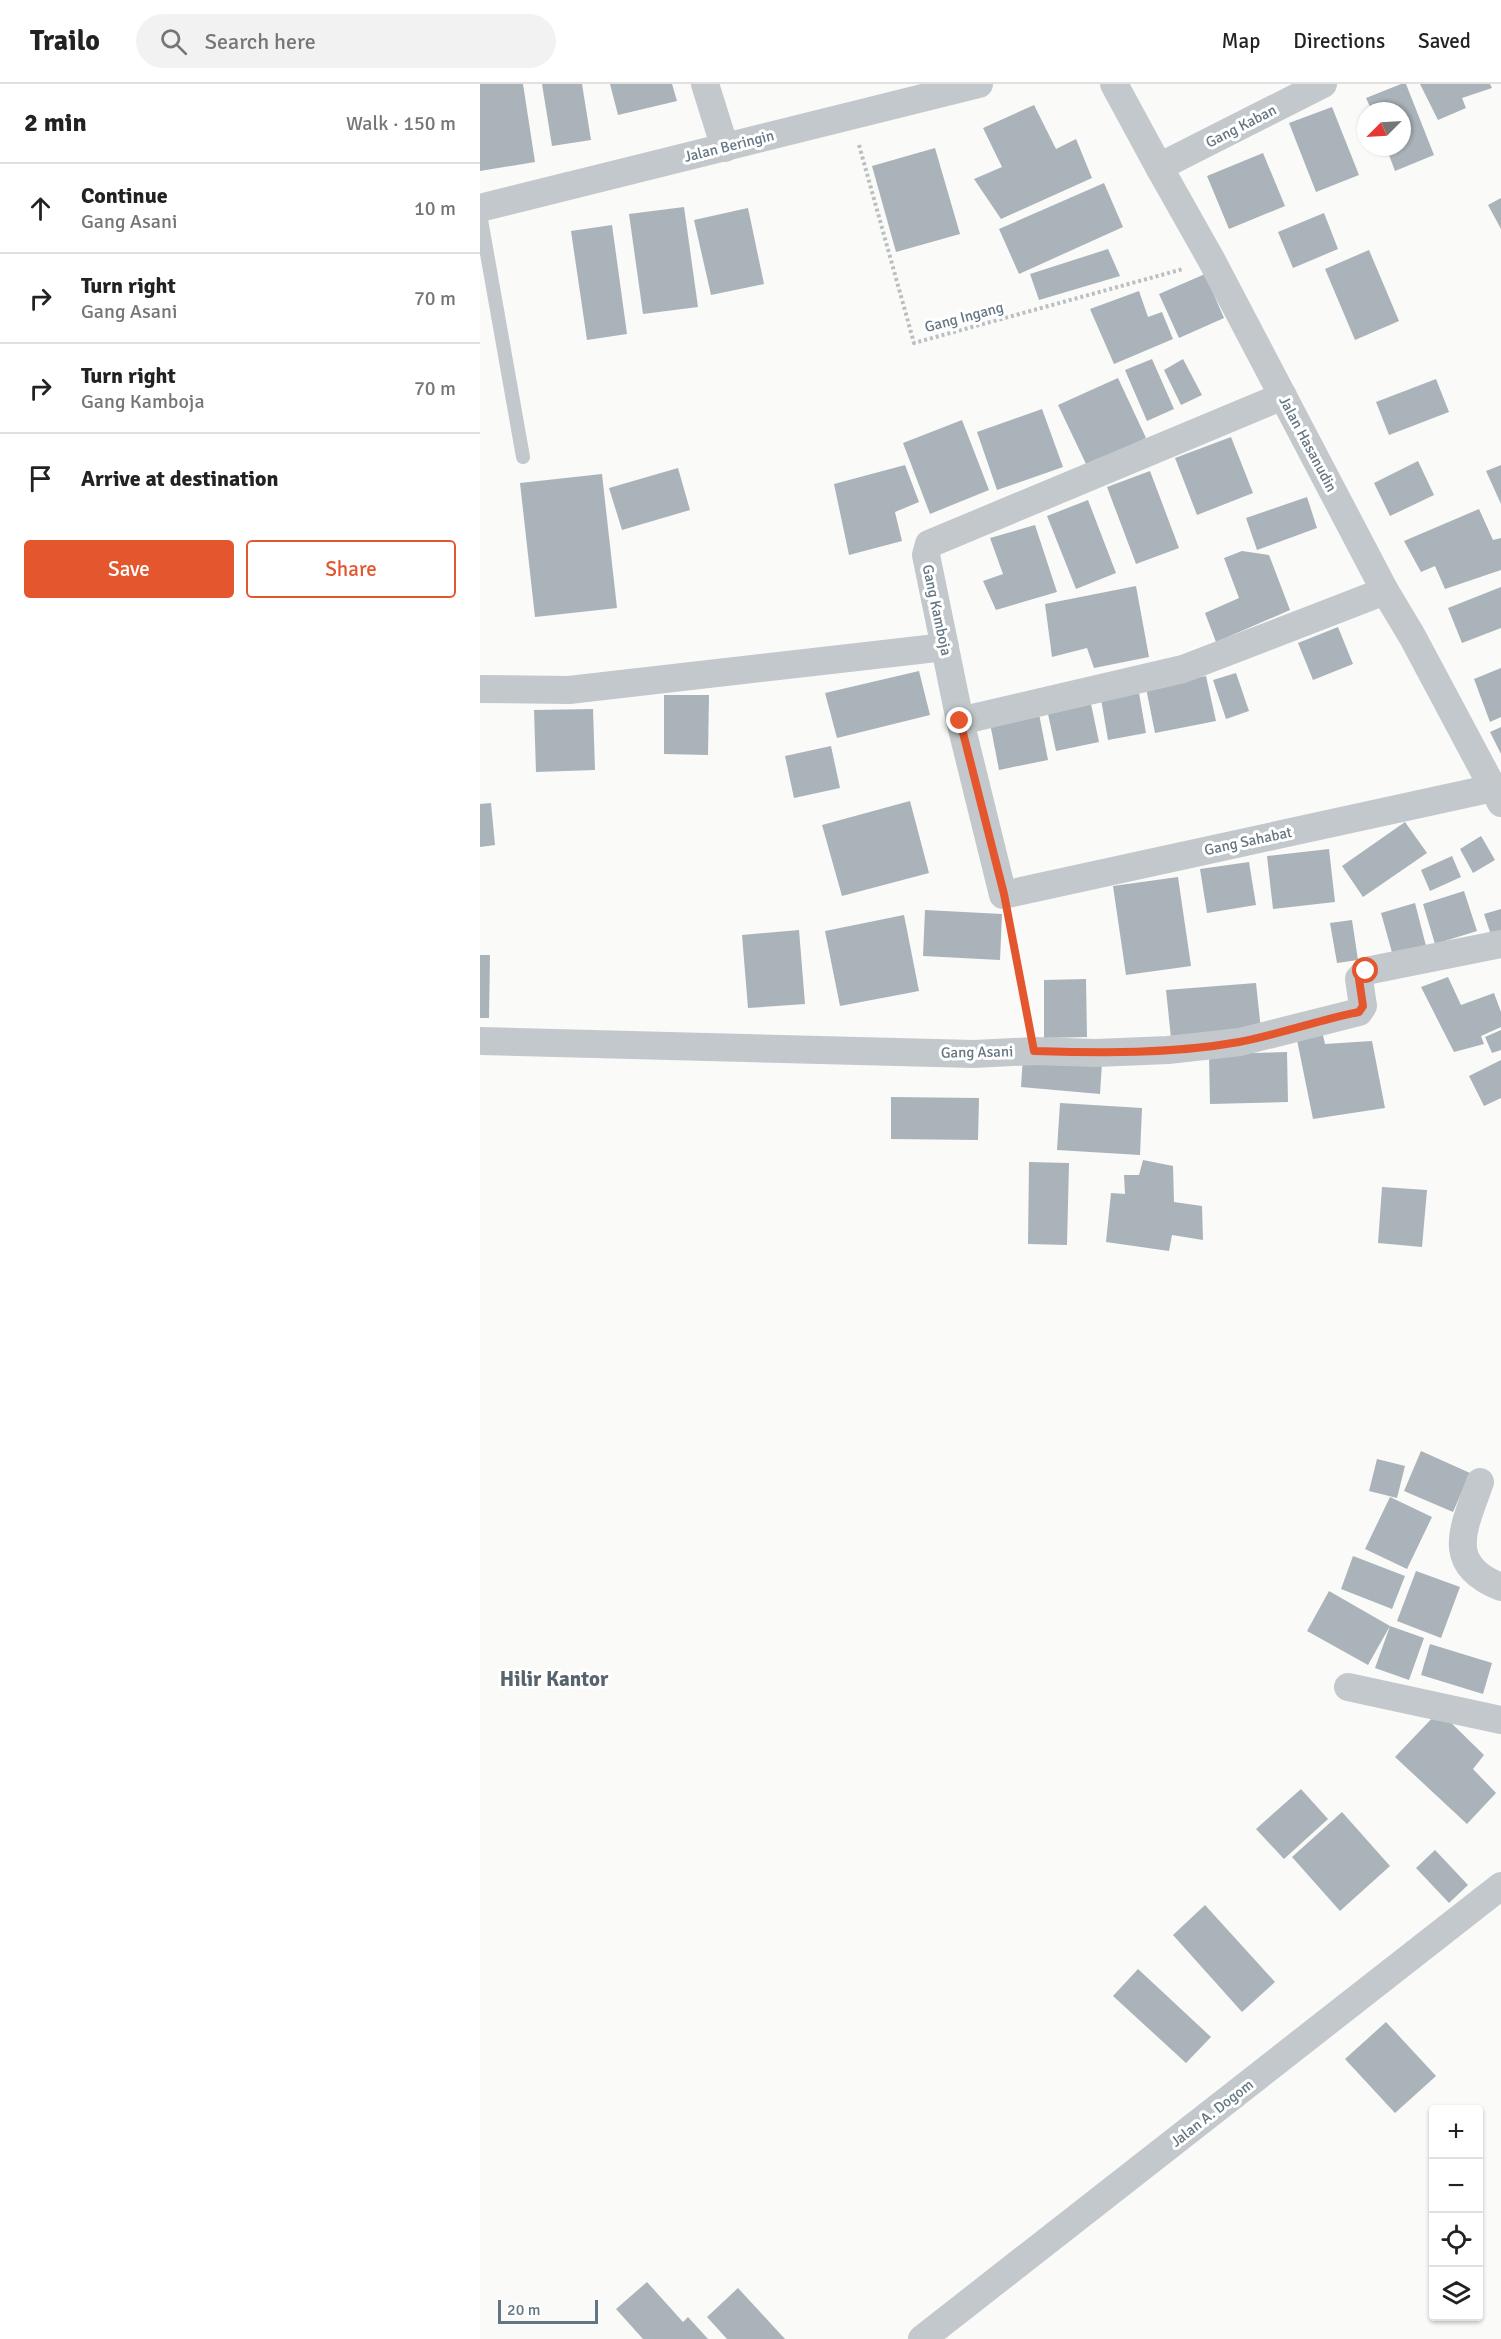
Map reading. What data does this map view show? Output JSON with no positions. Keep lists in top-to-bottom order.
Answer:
{
  "streets": {
    "street": [
      "Gang Kaban",
      "Jalan Beringin",
      "Jalan Hasanudin",
      "Gang Kamboja",
      "Gang Sahabat",
      "Gang Asani",
      "Jalan A. Dogom"
    ],
    "path": ["Gang Ingang"]
  },
  "crossings": [
    ["Gang Kaban", "Jalan Hasanudin"],
    ["Jalan Beringin", "Gang Ingang"],
    ["Gang Ingang", "Jalan Hasanudin"],
    ["Jalan Hasanudin", "Gang Kamboja"],
    ["Jalan Hasanudin", "Gang Sahabat"],
    ["Gang Kamboja", "Gang Sahabat"]
  ],
  "districts": ["Hilir Kantor"],
  "scale_bar": "20 m",
  "north": "bottom left",
  "page": {
    "header": "Trailo",
    "search": "Search here",
    "nav": ["Map", "Directions", "Saved"],
    "heading": ["2 min", "Walk · 150 m"],
    "list": [
      ["Continue", "Gang Asani", "10 m"],
      ["Turn right", "Gang Asani", "70 m"],
      ["Turn right", "Gang Kamboja", "70 m"],
      "Arrive at destination"
    ],
    "buttons": ["Save", "Share"],
    "map_buttons": ["+", "−"],
    "scale": "20 m"
  }
}
